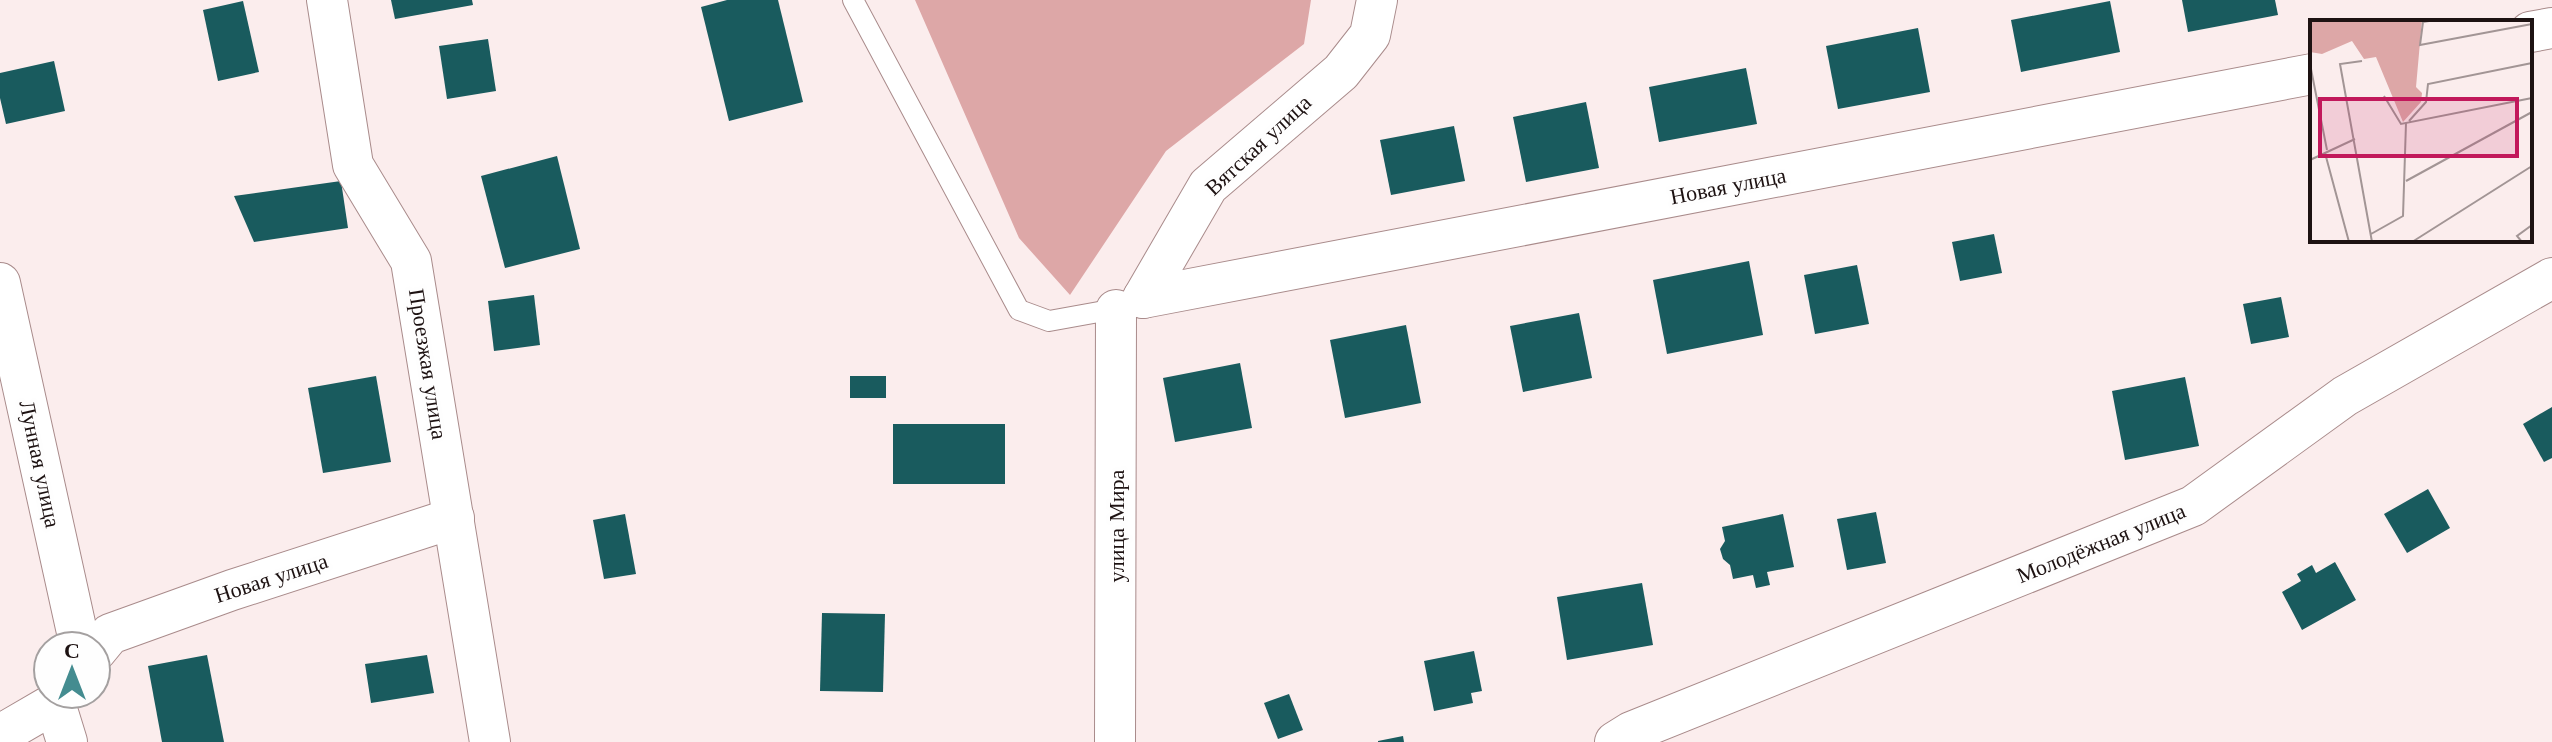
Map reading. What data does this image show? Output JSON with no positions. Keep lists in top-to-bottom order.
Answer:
{
  "streets": {
    "street": [
      "Вятская улица",
      "Новая улица",
      "Проезжая улица",
      "Лунная улица",
      "улица Мира",
      "Молодёжная улица"
    ]
  },
  "crossings": [
    ["Вятская улица", "Новая улица"],
    ["Вятская улица", "улица Мира"],
    ["Новая улица", "Проезжая улица"],
    ["Новая улица", "улица Мира"]
  ],
  "north": "top"
}
